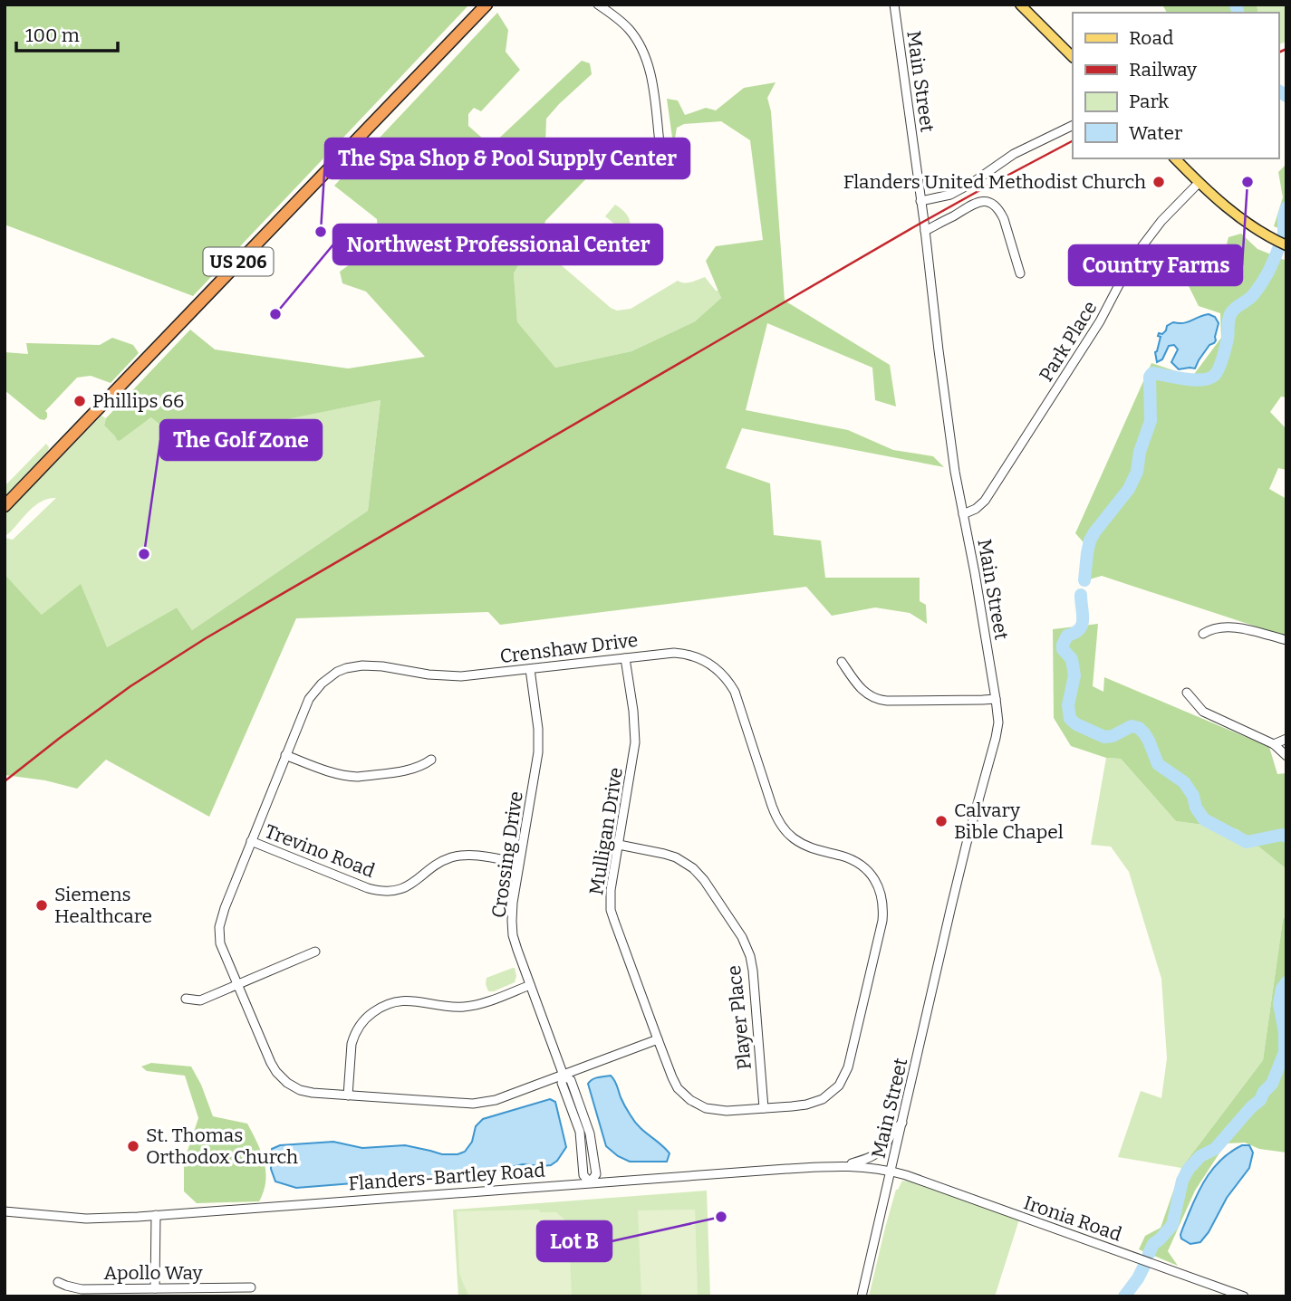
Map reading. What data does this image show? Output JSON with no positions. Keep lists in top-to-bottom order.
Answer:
{
  "streets": {
    "highway": ["US 206"],
    "street": [
      "Main Street",
      "Park Place",
      "Crenshaw Drive",
      "Mulligan Drive",
      "Trevino Road",
      "Crossing Drive",
      "Player Place",
      "Flanders-Bartley Road",
      "Ironia Road",
      "Apollo Way"
    ]
  },
  "crossings": [
    ["Main Street", "Park Place"],
    ["Main Street", "Flanders-Bartley Road"],
    ["Main Street", "Ironia Road"],
    ["Crenshaw Drive", "Mulligan Drive"],
    ["Crenshaw Drive", "Trevino Road"],
    ["Crenshaw Drive", "Crossing Drive"],
    ["Crenshaw Drive", "Player Place"],
    ["Mulligan Drive", "Player Place"],
    ["Trevino Road", "Crossing Drive"],
    ["Crossing Drive", "Flanders-Bartley Road"],
    ["Flanders-Bartley Road", "Ironia Road"]
  ],
  "places": [
    "Flanders United Methodist Church",
    "Country Farms",
    "The Spa Shop & Pool Supply Center",
    "Northwest Professional Center",
    "Phillips 66",
    "The Golf Zone",
    "Calvary Bible Chapel",
    "Siemens Healthcare",
    "St. Thomas Orthodox Church",
    "Lot B"
  ],
  "legend": [
    "Road",
    "Railway",
    "Park",
    "Water"
  ],
  "scale_bar": "100 m"
}
